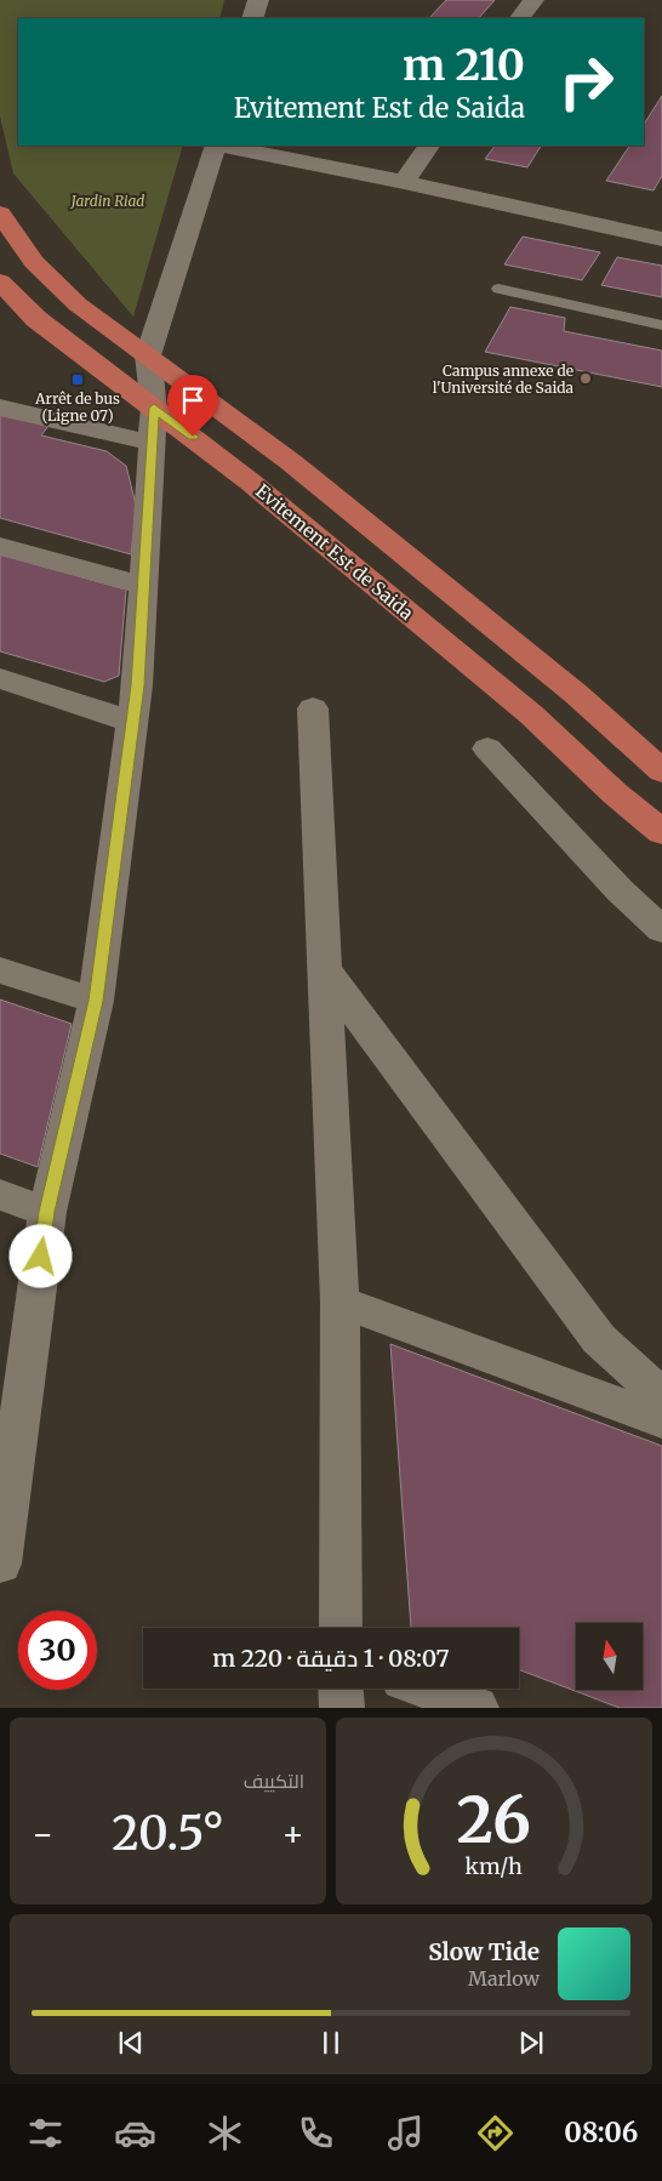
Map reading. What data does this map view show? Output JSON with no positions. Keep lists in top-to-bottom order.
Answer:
{
  "streets": {
    "main road": ["Evitement Est de Saida"]
  },
  "parks": ["Jardin Riad"],
  "places": {
    "other": ["Campus annexe de l'Université de Saida"],
    "transit": ["Arrêt de bus (Ligne 07)"]
  },
  "north": "top",
  "page": {
    "turn": ["210 m", "Evitement Est de Saida"],
    "limit": "30",
    "trip": "08:07 · 1 دقيقة · 220 m",
    "tile": "التكييف",
    "heat": ["−", "20.5°", "+"],
    "song": ["Slow Tide", "Marlow"],
    "tabs": "08:06",
    "gauge": ["26", "km/h"]
  }
}
